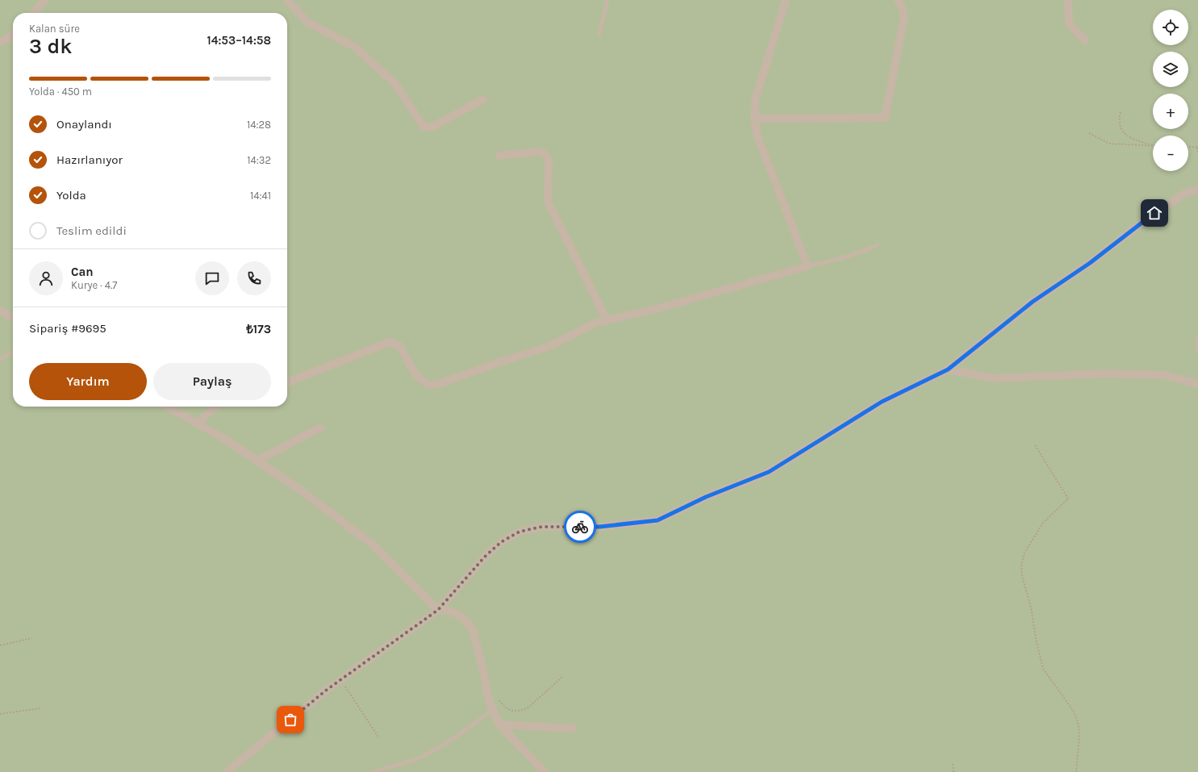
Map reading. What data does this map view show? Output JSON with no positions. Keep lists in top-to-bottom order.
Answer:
{
  "page": {
    "map_buttons": ["+", "−"],
    "heading": ["3 dk", "Kalan süre", "14:53–14:58"],
    "panel": [
      "Can",
      "Kurye · 4.7",
      "Sipariş #9695",
      "₺173"
    ],
    "bar": "Yolda · 450 m",
    "list": [
      ["Onaylandı", "14:28"],
      ["Hazırlanıyor", "14:32"],
      ["Yolda", "14:41"],
      "Teslim edildi"
    ],
    "buttons": ["Yardım", "Paylaş"]
  }
}
